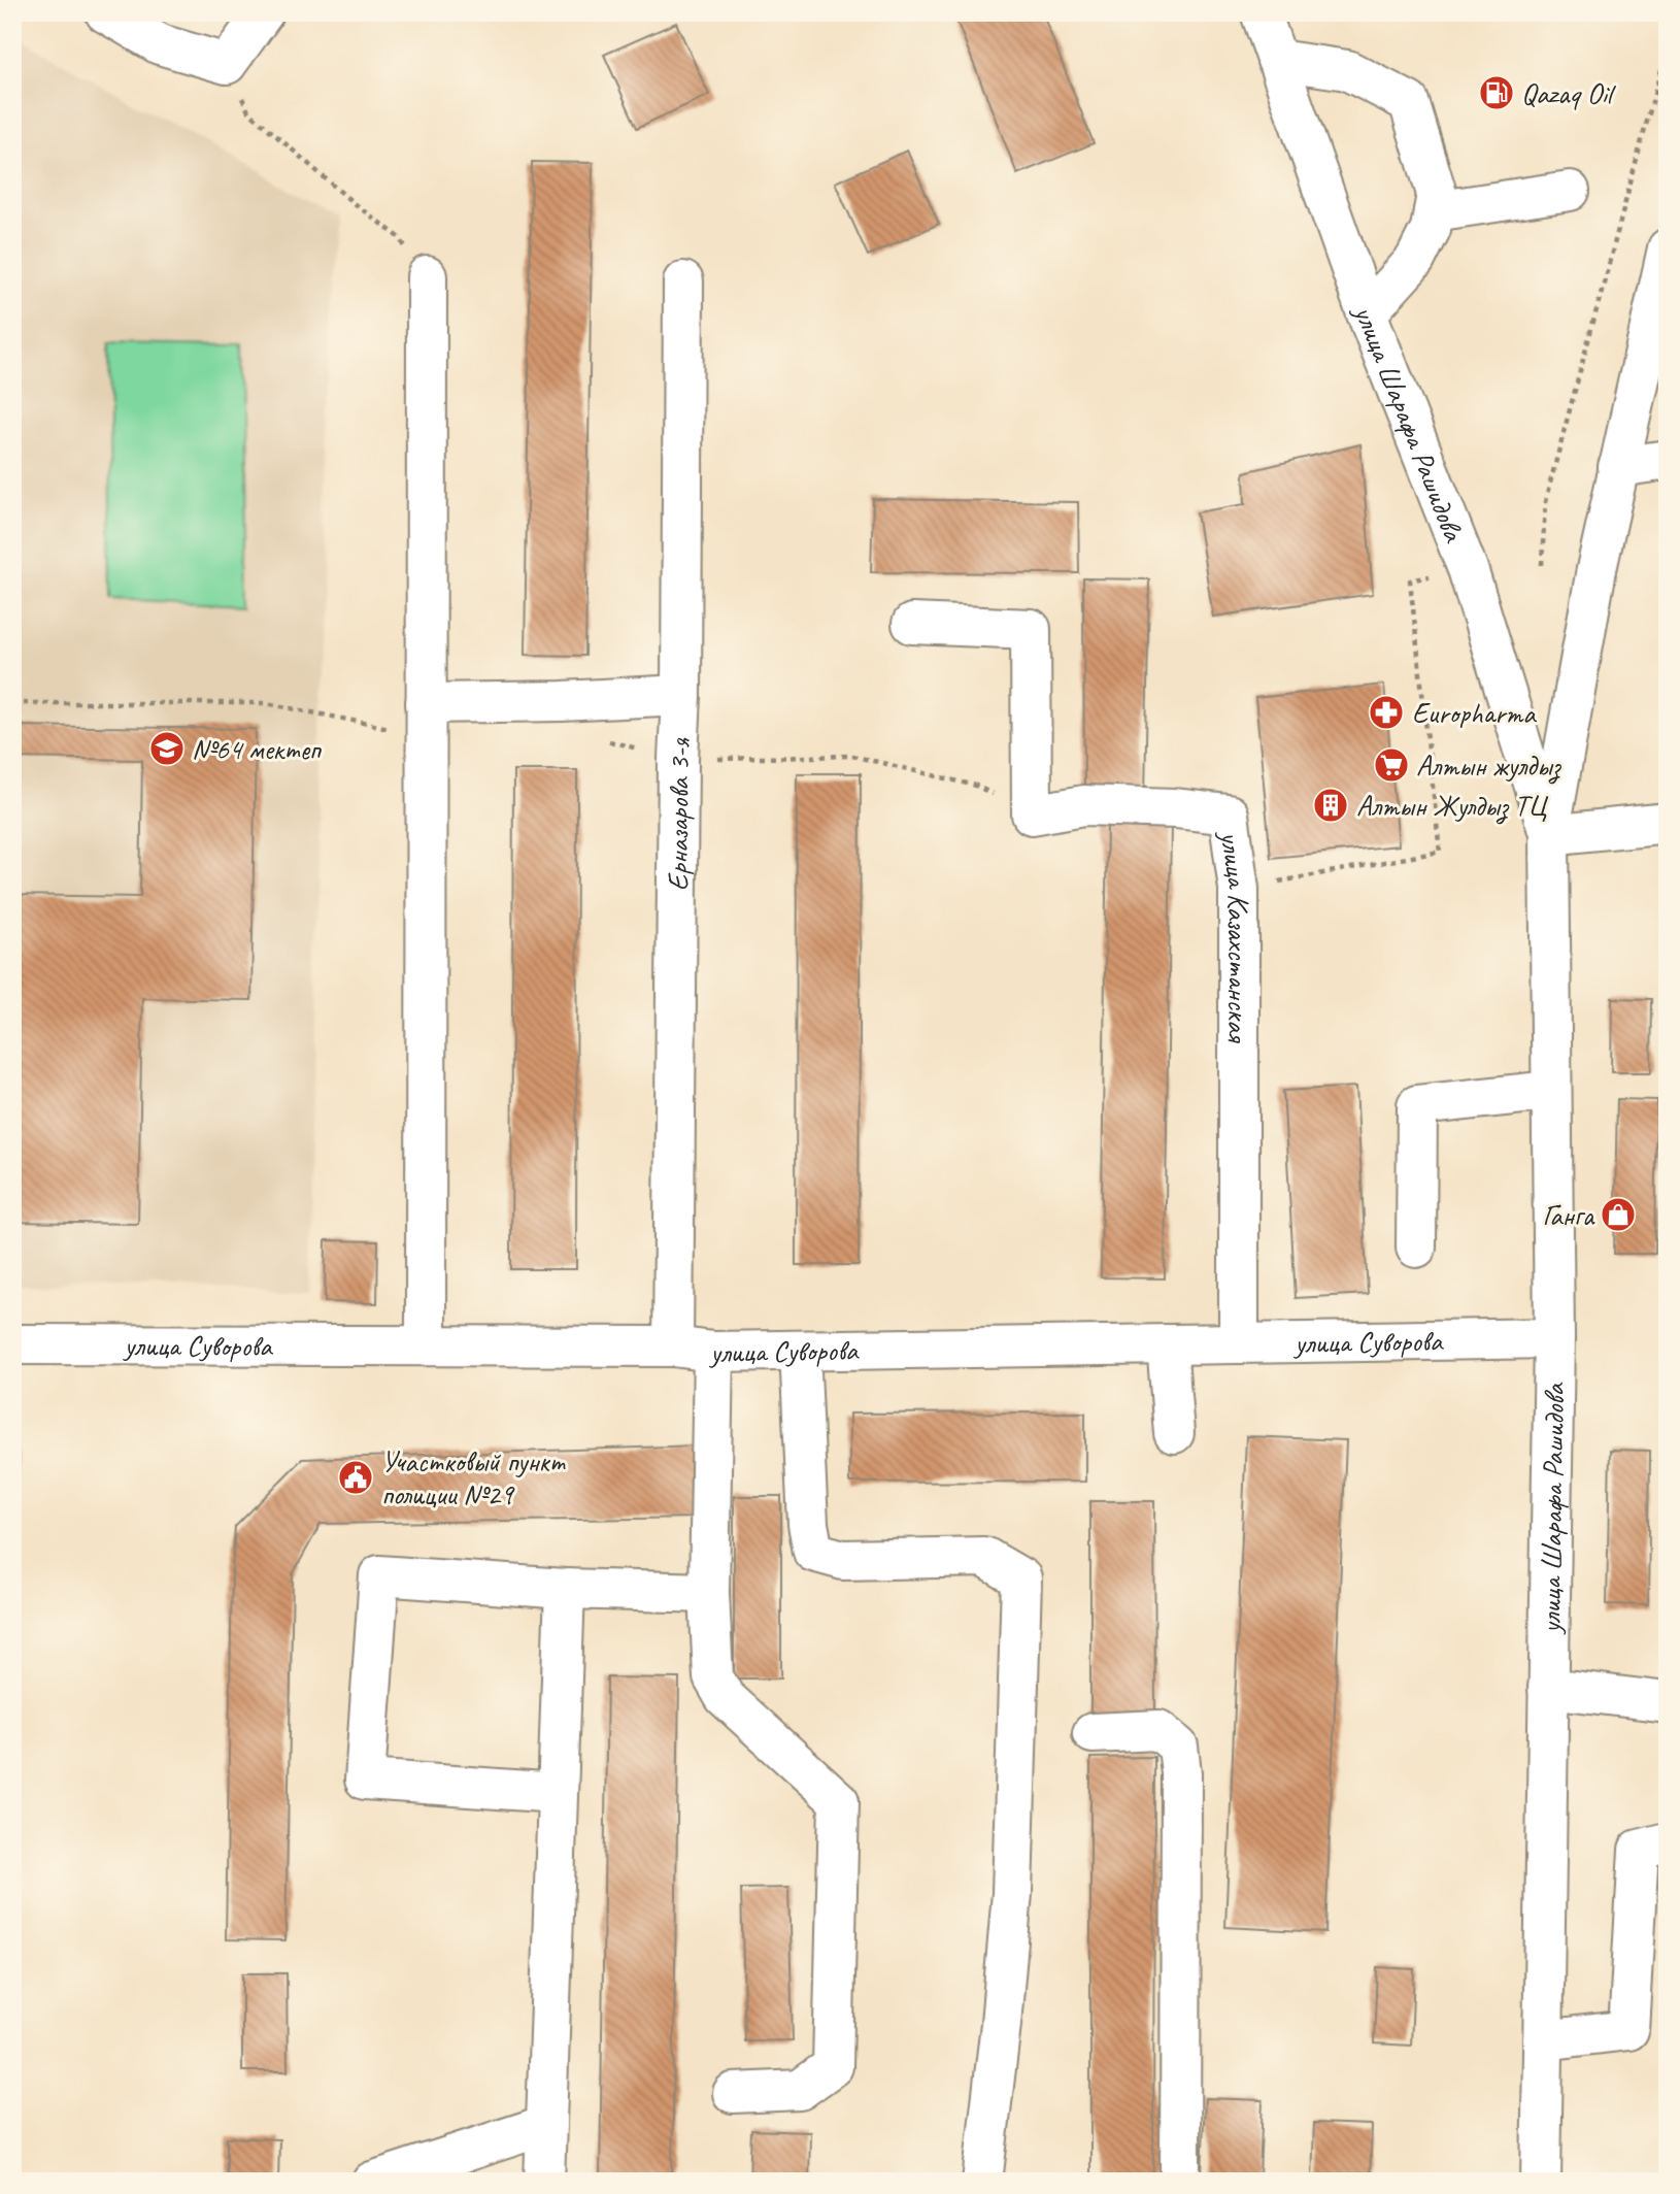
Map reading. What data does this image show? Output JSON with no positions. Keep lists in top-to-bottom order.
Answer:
{
  "streets": {
    "street": [
      "улица Шарафа Рашидова",
      "Ерназарова 3-я",
      "улица Казахстанская",
      "улица Суворова"
    ]
  },
  "crossings": [
    ["улица Шарафа Рашидова", "улица Суворова"],
    ["Ерназарова 3-я", "улица Суворова"],
    ["улица Казахстанская", "улица Суворова"]
  ],
  "places": {
    "fuel station": ["Qazaq Oil"],
    "pharmacy": ["Europharma"],
    "school or university": ["№64 мектеп"],
    "supermarket": ["Алтын жулдыз"],
    "building": ["Алтын Жулдыз ТЦ"],
    "shop": ["Ганга"],
    "public building": ["Участковый пункт полиции №29"]
  }
}
